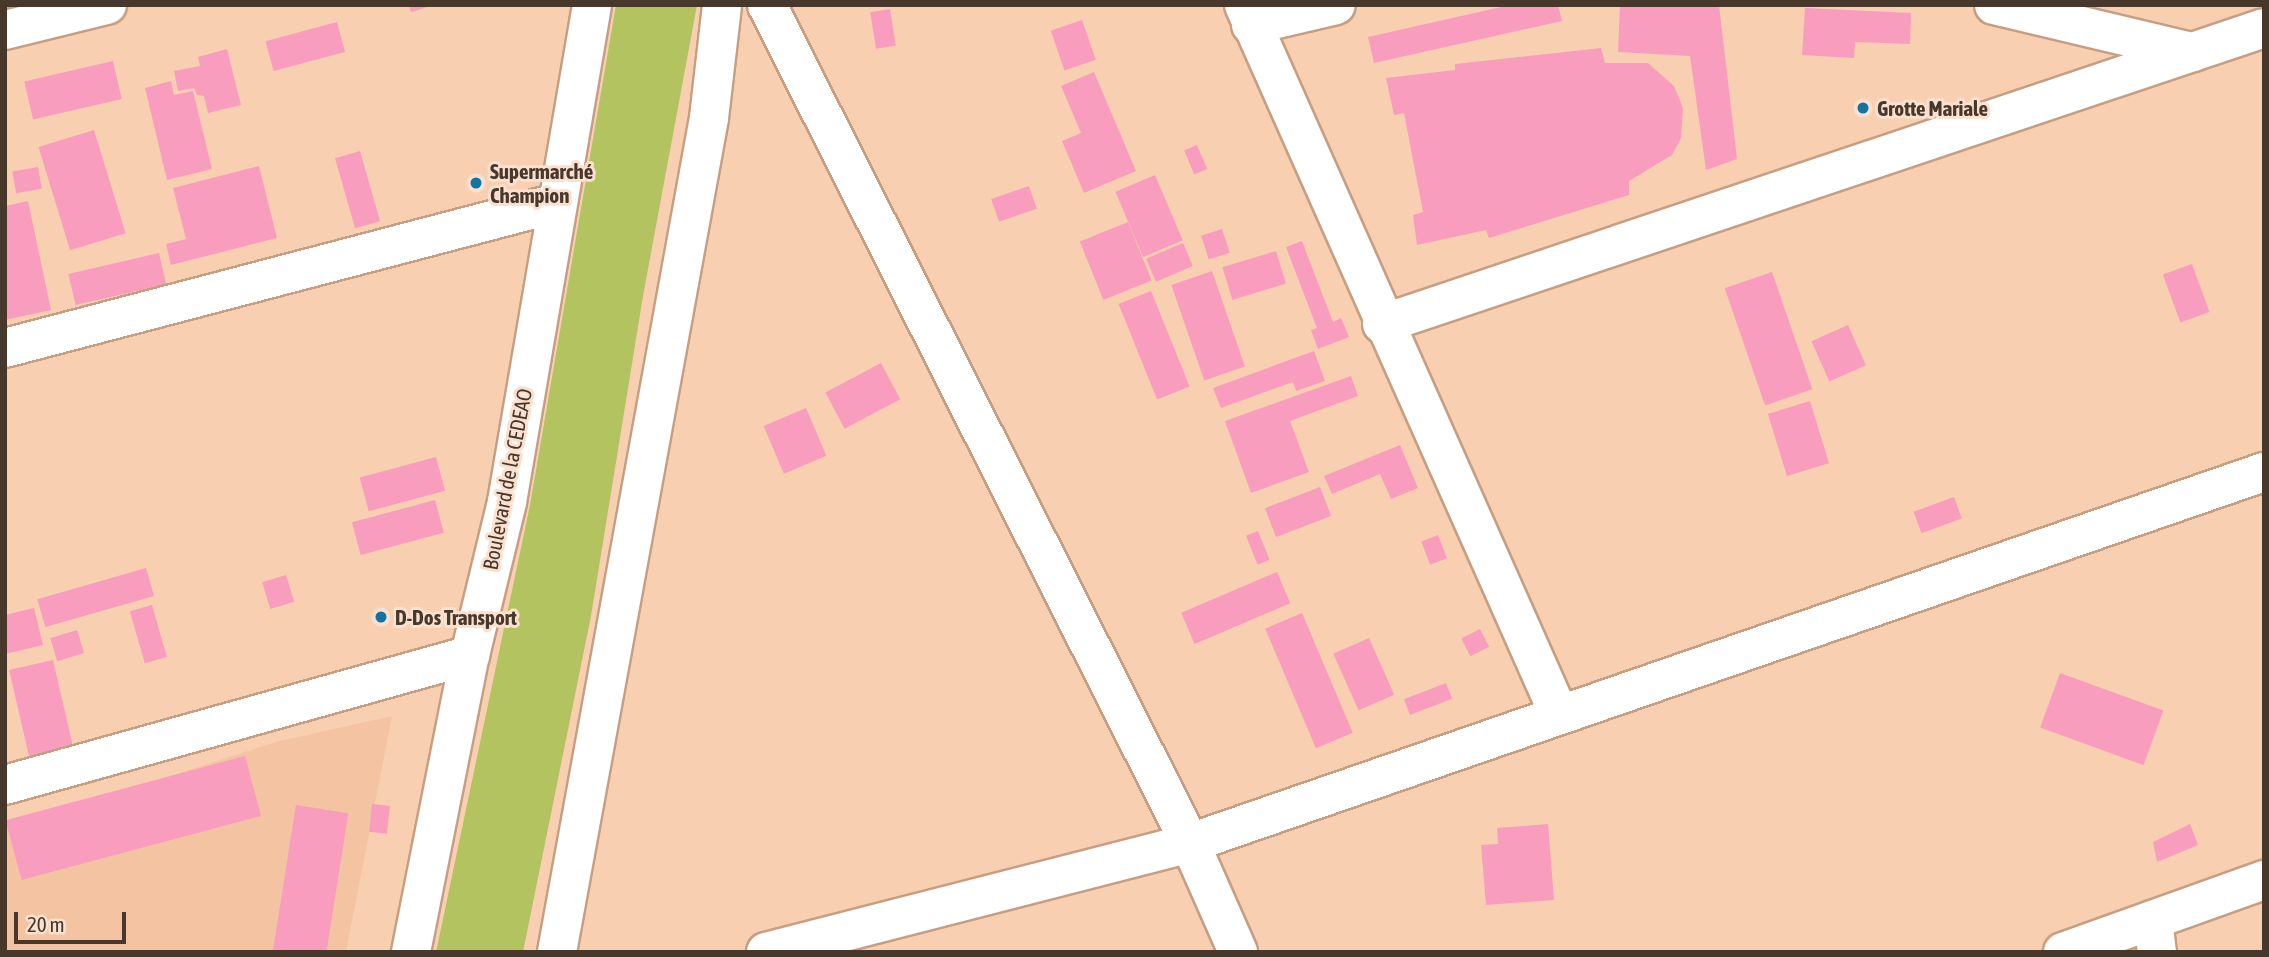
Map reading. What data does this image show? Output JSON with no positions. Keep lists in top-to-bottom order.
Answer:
{
  "streets": {
    "street": ["Boulevard de la CEDEAO"]
  },
  "places": ["Grotte Mariale", "Supermarché Champion", "D-Dos Transport"],
  "scale_bar": "20 m"
}
